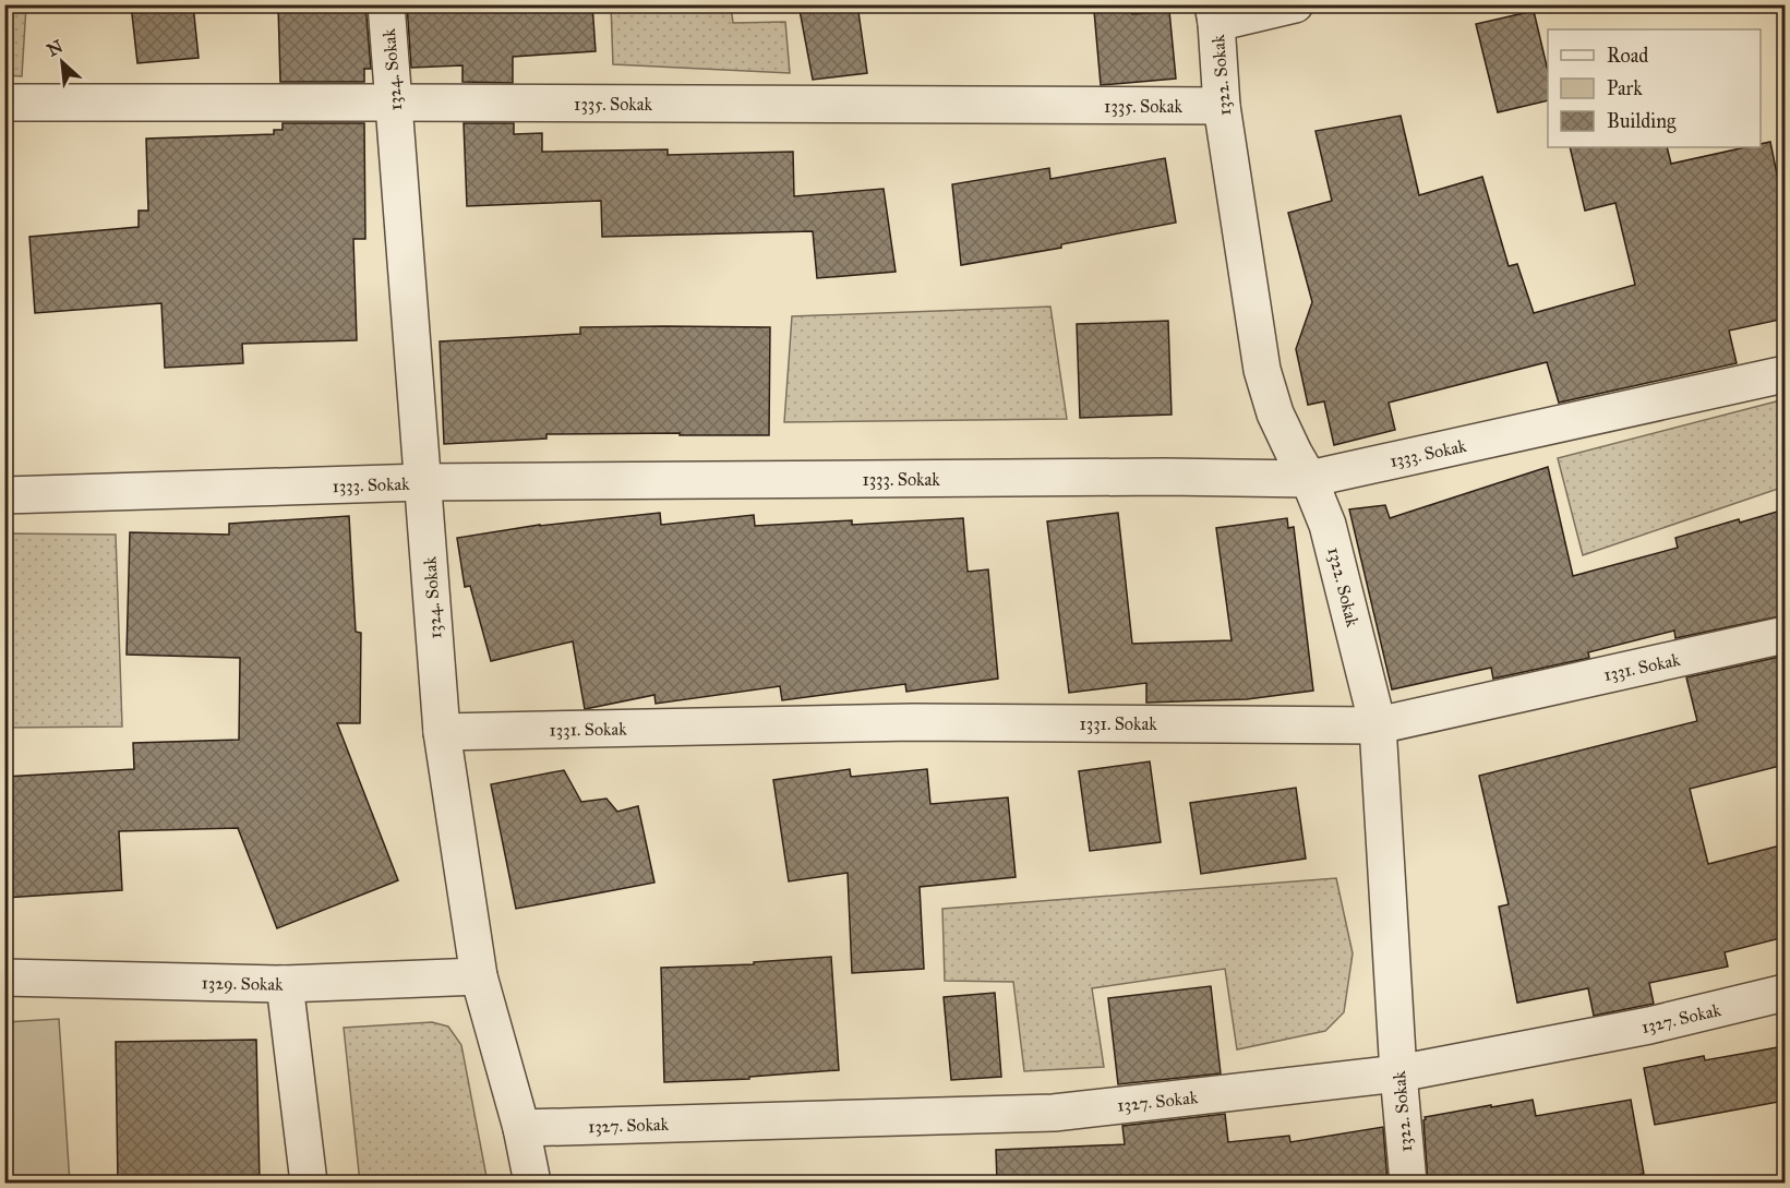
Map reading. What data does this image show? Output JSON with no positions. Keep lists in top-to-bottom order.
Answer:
{
  "streets": {
    "street": [
      "1324. Sokak",
      "1322. Sokak",
      "1335. Sokak",
      "1333. Sokak",
      "1331. Sokak",
      "1329. Sokak",
      "1327. Sokak"
    ]
  },
  "crossings": [
    ["1324. Sokak", "1335. Sokak"],
    ["1324. Sokak", "1333. Sokak"],
    ["1324. Sokak", "1331. Sokak"],
    ["1324. Sokak", "1329. Sokak"],
    ["1324. Sokak", "1327. Sokak"],
    ["1322. Sokak", "1335. Sokak"],
    ["1322. Sokak", "1333. Sokak"],
    ["1322. Sokak", "1331. Sokak"],
    ["1322. Sokak", "1327. Sokak"]
  ],
  "legend": ["Road", "Park", "Building"],
  "north": "top left"
}
